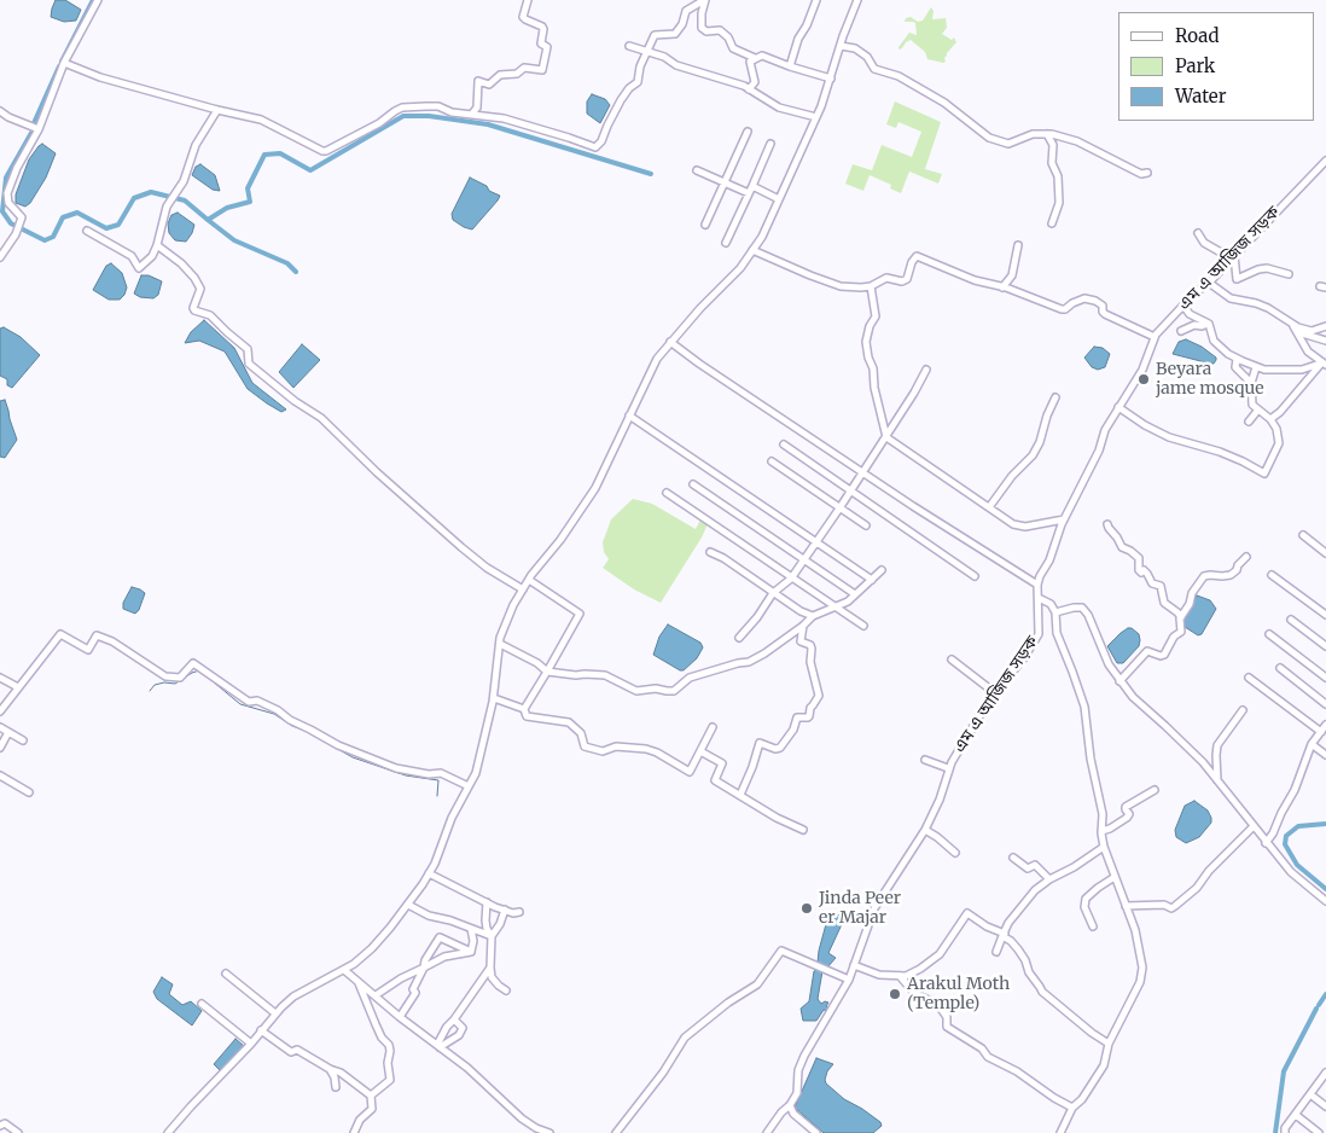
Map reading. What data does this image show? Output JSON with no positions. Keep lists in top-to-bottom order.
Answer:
{
  "streets": {
    "street": ["এম এ আজিজ সড়ক"]
  },
  "places": ["Beyara jame mosque", "Jinda Peer er Majar", "Arakul Moth (Temple)"],
  "legend": ["Road", "Park", "Water"]
}
